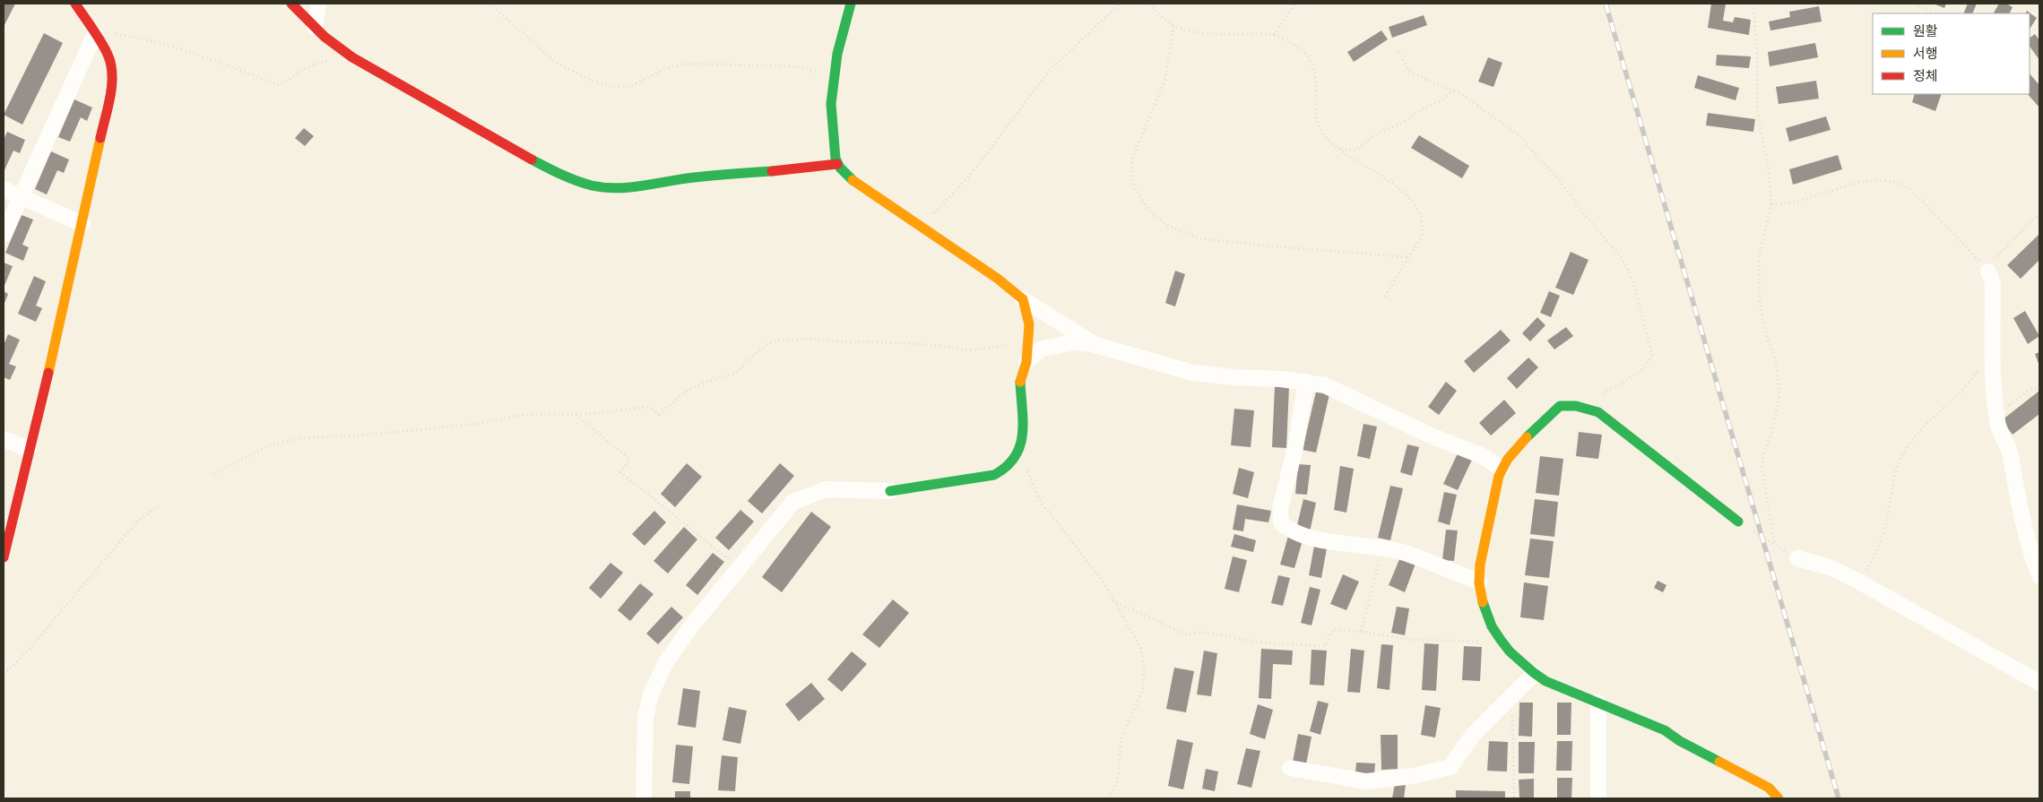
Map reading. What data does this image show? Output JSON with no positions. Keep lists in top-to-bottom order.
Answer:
{
  "legend": ["원활", "서행", "정체"]
}
